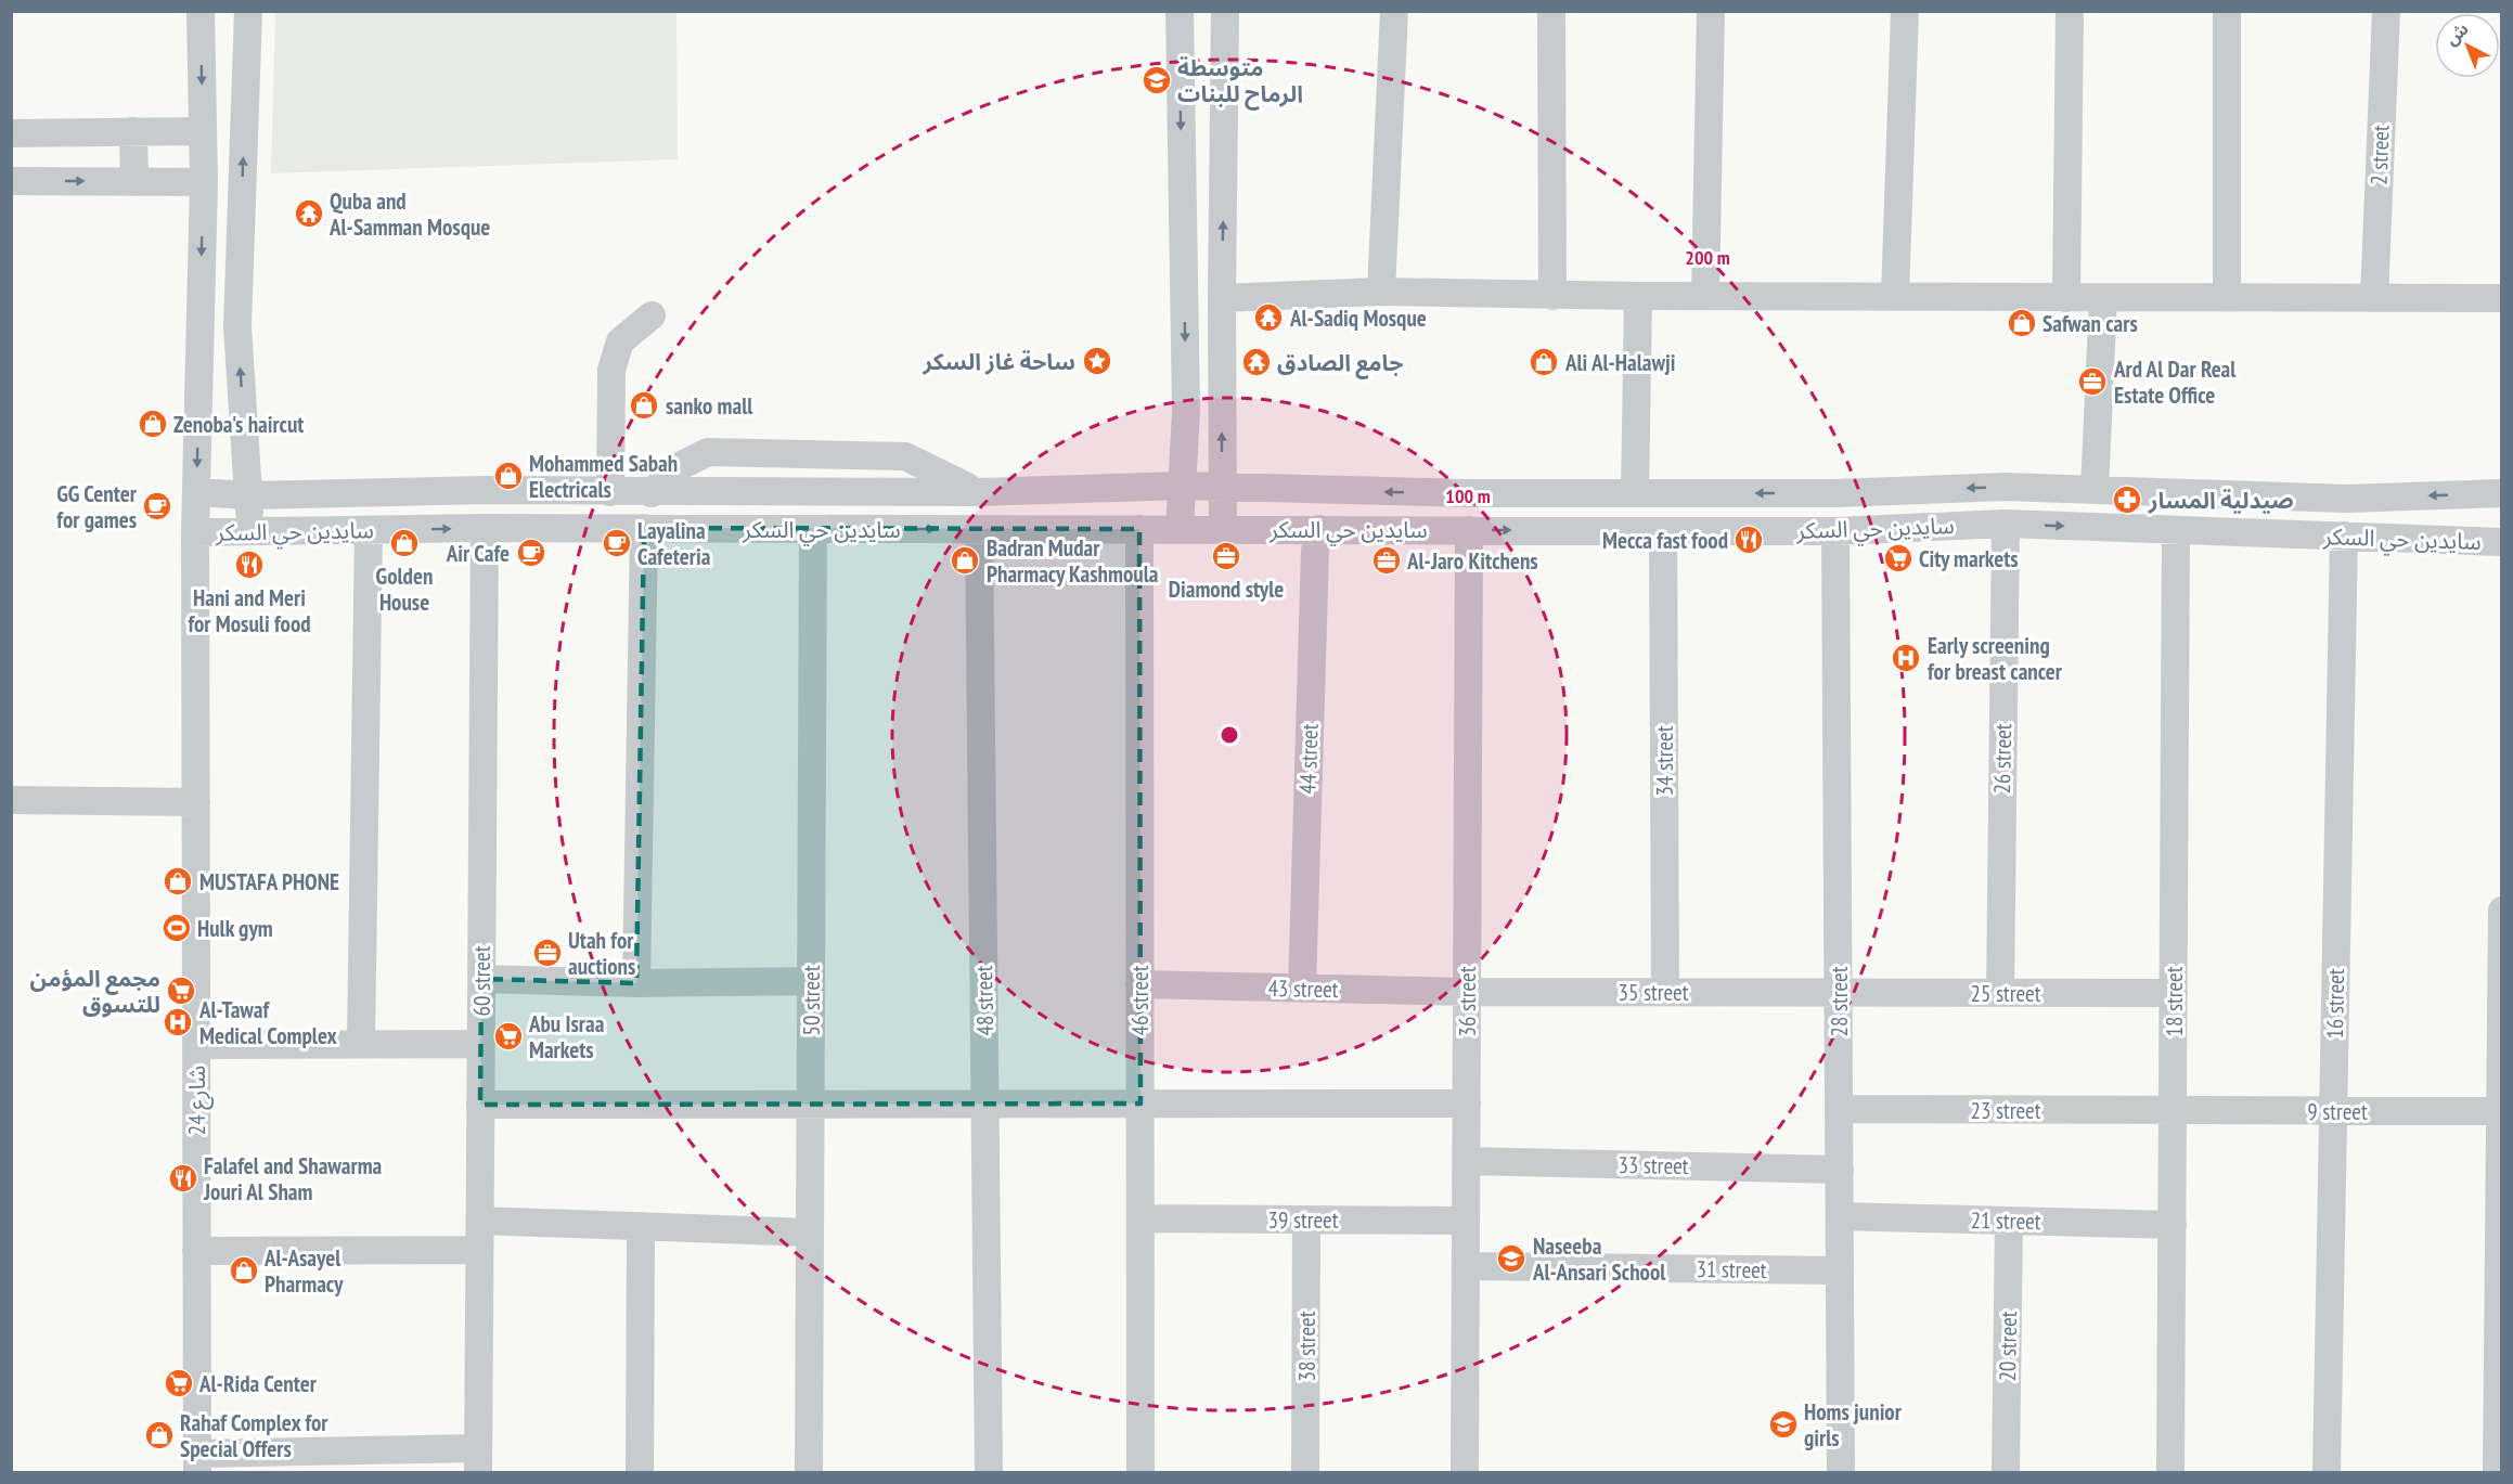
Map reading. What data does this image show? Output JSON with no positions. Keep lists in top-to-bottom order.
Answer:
{
  "streets": {
    "street": [
      "2 street",
      "سايدين حي السكر",
      "44 street",
      "26 street",
      "34 street",
      "60 street",
      "43 street",
      "35 street",
      "25 street",
      "50 street",
      "48 street",
      "46 street",
      "36 street",
      "28 street",
      "18 street",
      "16 street",
      "شارع 24",
      "23 street",
      "9 street",
      "33 street",
      "39 street",
      "21 street",
      "31 street",
      "38 street",
      "20 street"
    ]
  },
  "crossings": [
    ["سايدين حي السكر", "44 street"],
    ["سايدين حي السكر", "26 street"],
    ["سايدين حي السكر", "34 street"],
    ["سايدين حي السكر", "60 street"],
    ["سايدين حي السكر", "50 street"],
    ["سايدين حي السكر", "48 street"],
    ["سايدين حي السكر", "46 street"],
    ["سايدين حي السكر", "36 street"],
    ["سايدين حي السكر", "28 street"],
    ["سايدين حي السكر", "18 street"],
    ["سايدين حي السكر", "16 street"],
    ["سايدين حي السكر", "شارع 24"],
    ["44 street", "43 street"],
    ["26 street", "25 street"],
    ["34 street", "35 street"],
    ["43 street", "35 street"],
    ["43 street", "46 street"],
    ["43 street", "36 street"],
    ["35 street", "25 street"],
    ["35 street", "36 street"],
    ["35 street", "28 street"],
    ["25 street", "28 street"],
    ["25 street", "18 street"],
    ["46 street", "39 street"],
    ["36 street", "33 street"],
    ["36 street", "39 street"],
    ["36 street", "31 street"],
    ["28 street", "23 street"],
    ["28 street", "33 street"],
    ["28 street", "21 street"],
    ["28 street", "31 street"],
    ["18 street", "23 street"],
    ["18 street", "9 street"],
    ["18 street", "21 street"],
    ["16 street", "9 street"],
    ["23 street", "9 street"],
    ["39 street", "38 street"],
    ["21 street", "20 street"]
  ],
  "places": {
    "school or university": ["متوسطة الرماح للبنات", "Naseeba Al-Ansari School", "Homs junior girls"],
    "temple": ["Quba and Al-Samman Mosque", "Al-Sadiq Mosque", "جامع الصادق"],
    "shop": [
      "Safwan cars",
      "Ali Al-Halawji",
      "sanko mall",
      "Zenoba's haircut",
      "Mohammed Sabah Electricals",
      "Golden House",
      "Badran Mudar Pharmacy Kashmoula",
      "MUSTAFA PHONE",
      "Al-Asayel Pharmacy",
      "Rahaf Complex for Special Offers"
    ],
    "place": ["ساحة غاز السكر"],
    "office": [
      "Ard Al Dar Real Estate Office",
      "Diamond style",
      "Al-Jaro Kitchens",
      "Utah for auctions"
    ],
    "pharmacy": ["صيدلية المسار"],
    "cafe": ["GG Center for games", "Layalina Cafeteria", "Air Cafe"],
    "restaurant": ["Mecca fast food", "Hani and Meri for Mosuli food", "Falafel and Shawarma Jouri Al Sham"],
    "supermarket": [
      "City markets",
      "مجمع المؤمن للتسوق",
      "Abu Israa Markets",
      "Al-Rida Center"
    ],
    "hospital": ["Early screening for breast cancer", "Al-Tawaf Medical Complex"],
    "sports": ["Hulk gym"]
  },
  "north": "top left",
  "rings": ["200 m", "100 m"]
}
